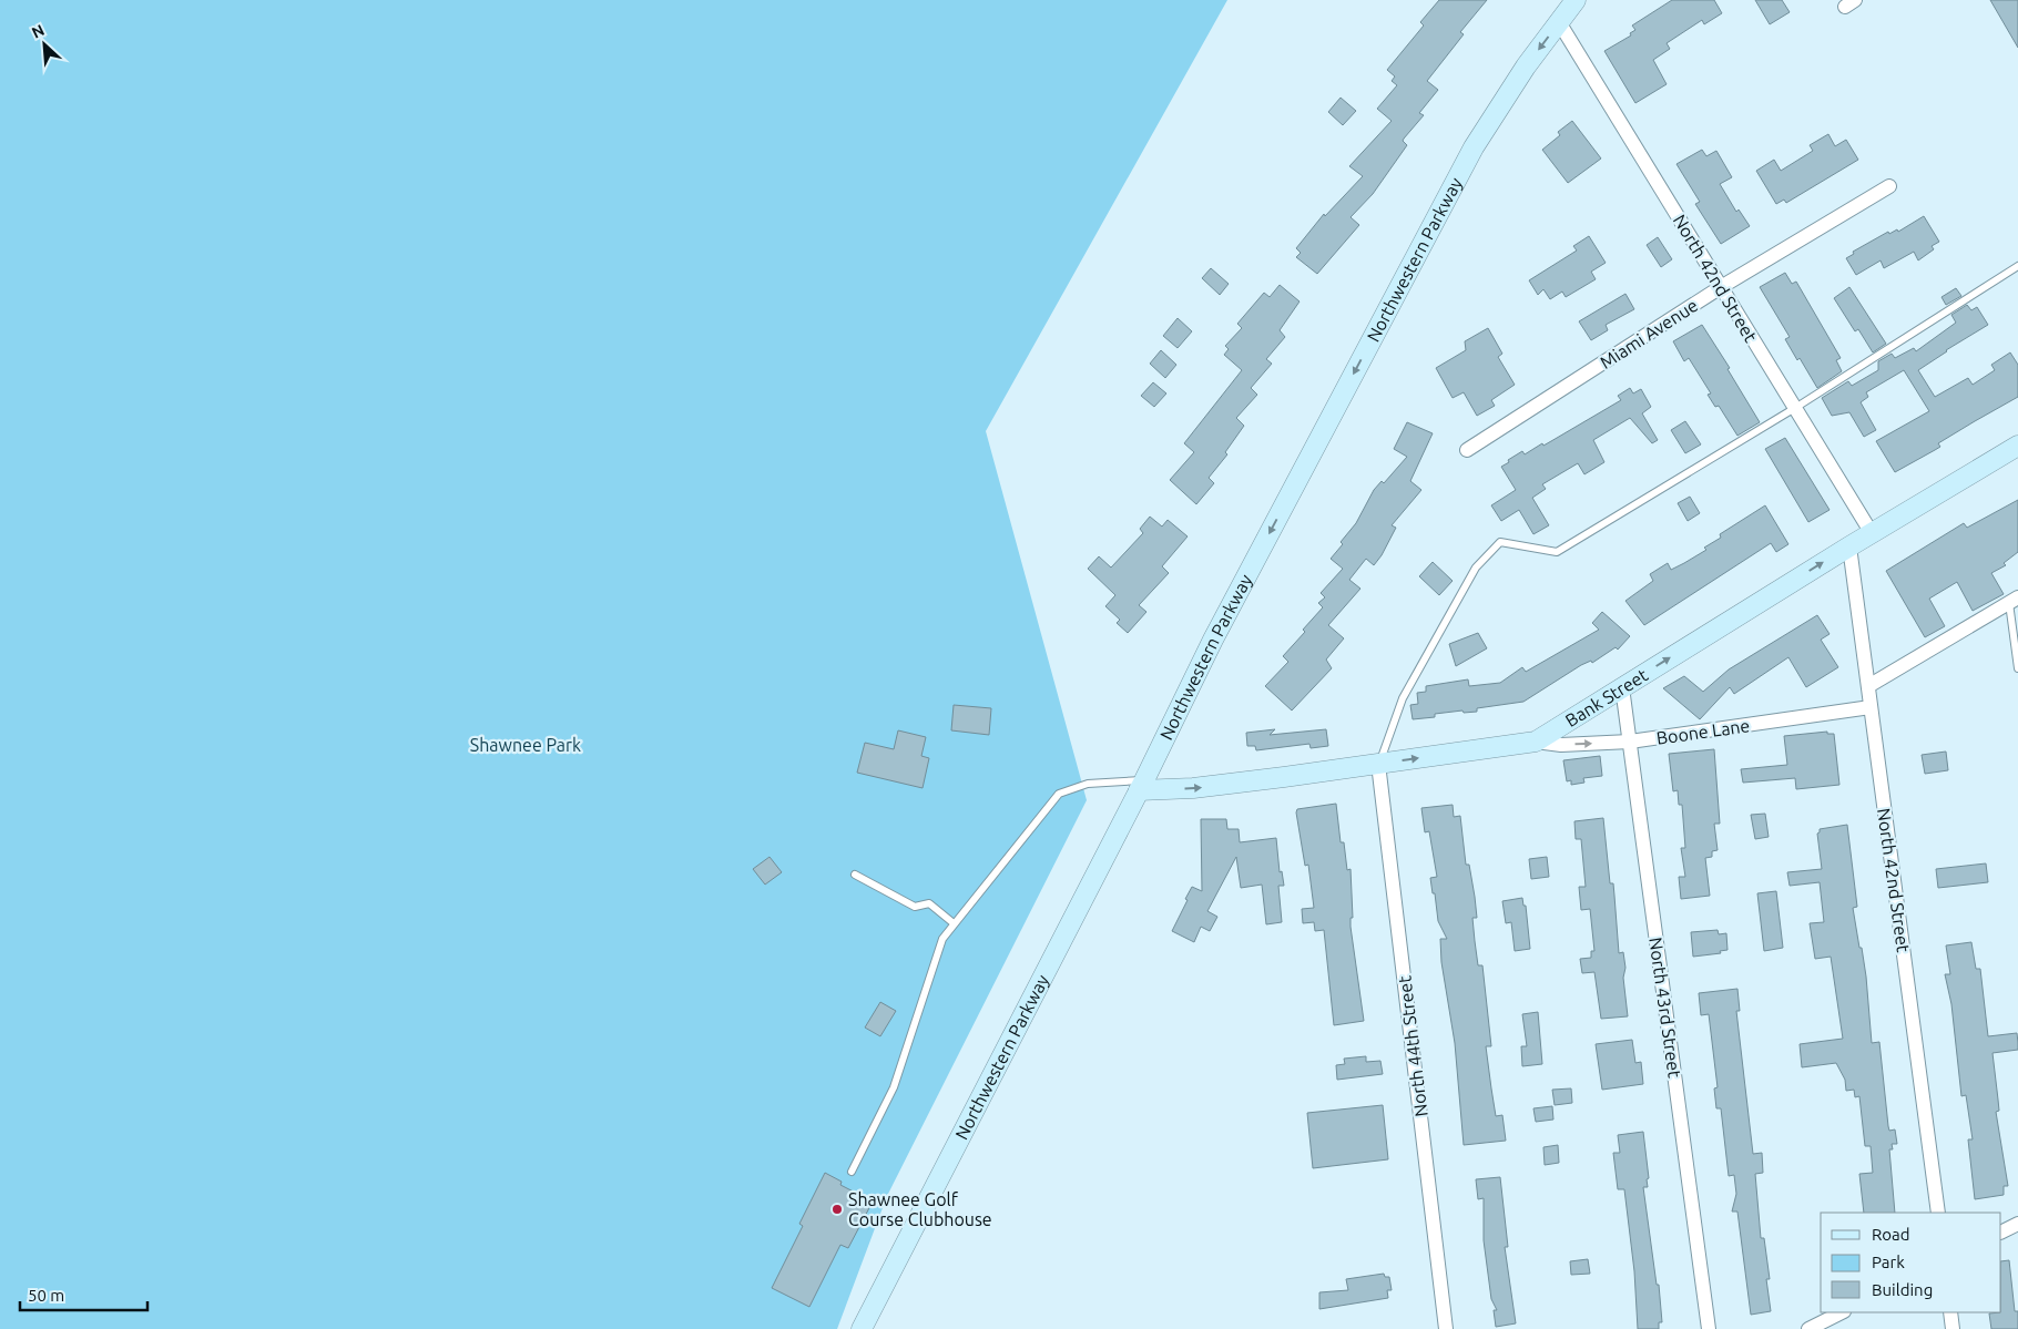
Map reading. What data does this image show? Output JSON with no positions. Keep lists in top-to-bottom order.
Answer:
{
  "streets": {
    "street": [
      "Northwestern Parkway",
      "North 42nd Street",
      "Miami Avenue",
      "Bank Street",
      "Boone Lane",
      "North 43rd Street",
      "North 44th Street"
    ]
  },
  "crossings": [
    ["Northwestern Parkway", "North 42nd Street"],
    ["Northwestern Parkway", "Bank Street"],
    ["North 42nd Street", "Miami Avenue"],
    ["North 42nd Street", "Bank Street"],
    ["North 42nd Street", "Boone Lane"],
    ["Bank Street", "Boone Lane"],
    ["Bank Street", "North 43rd Street"],
    ["Bank Street", "North 44th Street"],
    ["Boone Lane", "North 43rd Street"]
  ],
  "one_way": ["Northwestern Parkway", "Bank Street"],
  "parks": ["Shawnee Park"],
  "places": ["Shawnee Golf Course Clubhouse"],
  "legend": ["Road", "Park", "Building"],
  "scale_bar": "50 m",
  "north": "top left"
}
